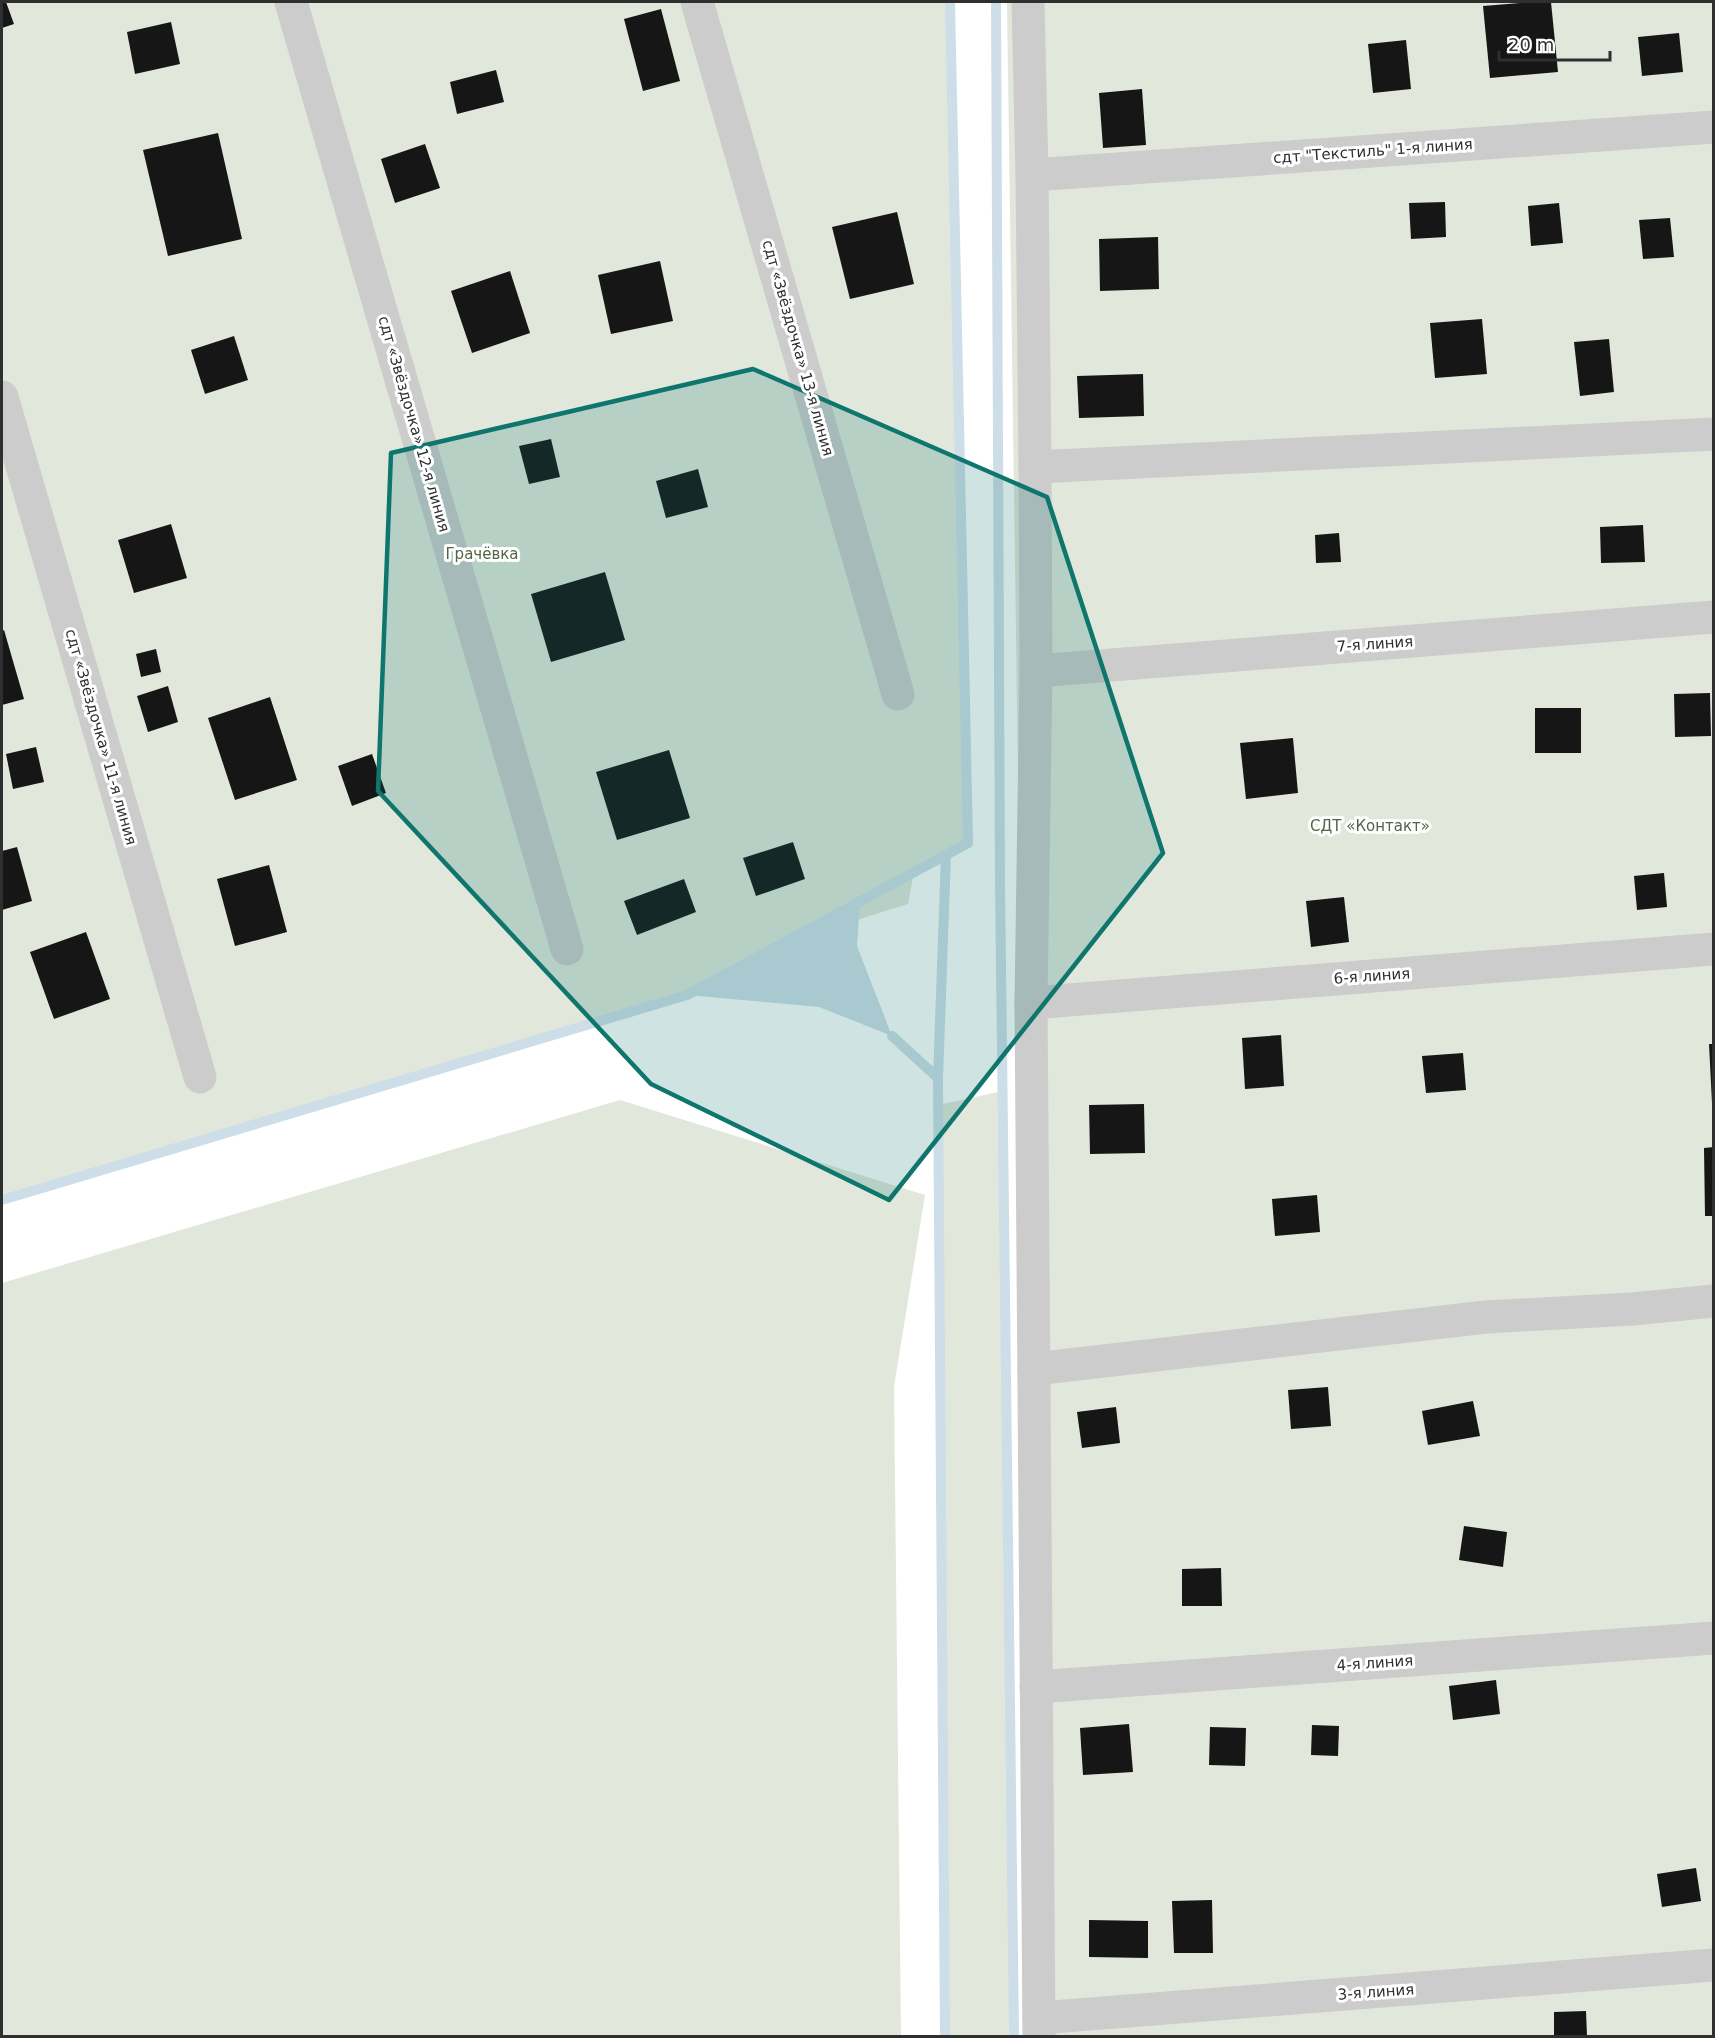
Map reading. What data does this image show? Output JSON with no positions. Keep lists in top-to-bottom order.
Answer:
{
  "streets": {
    "street": [
      "сдт \"Текстиль\" 1-я линия",
      "сдт «Звёздочка» 13-я линия",
      "сдт «Звёздочка» 12-я линия",
      "7-я линия",
      "сдт «Звёздочка» 11-я линия",
      "6-я линия",
      "4-я линия",
      "3-я линия"
    ]
  },
  "parks": ["Грачёвка", "СДТ «Контакт»"],
  "scale_bar": "20 m"
}
